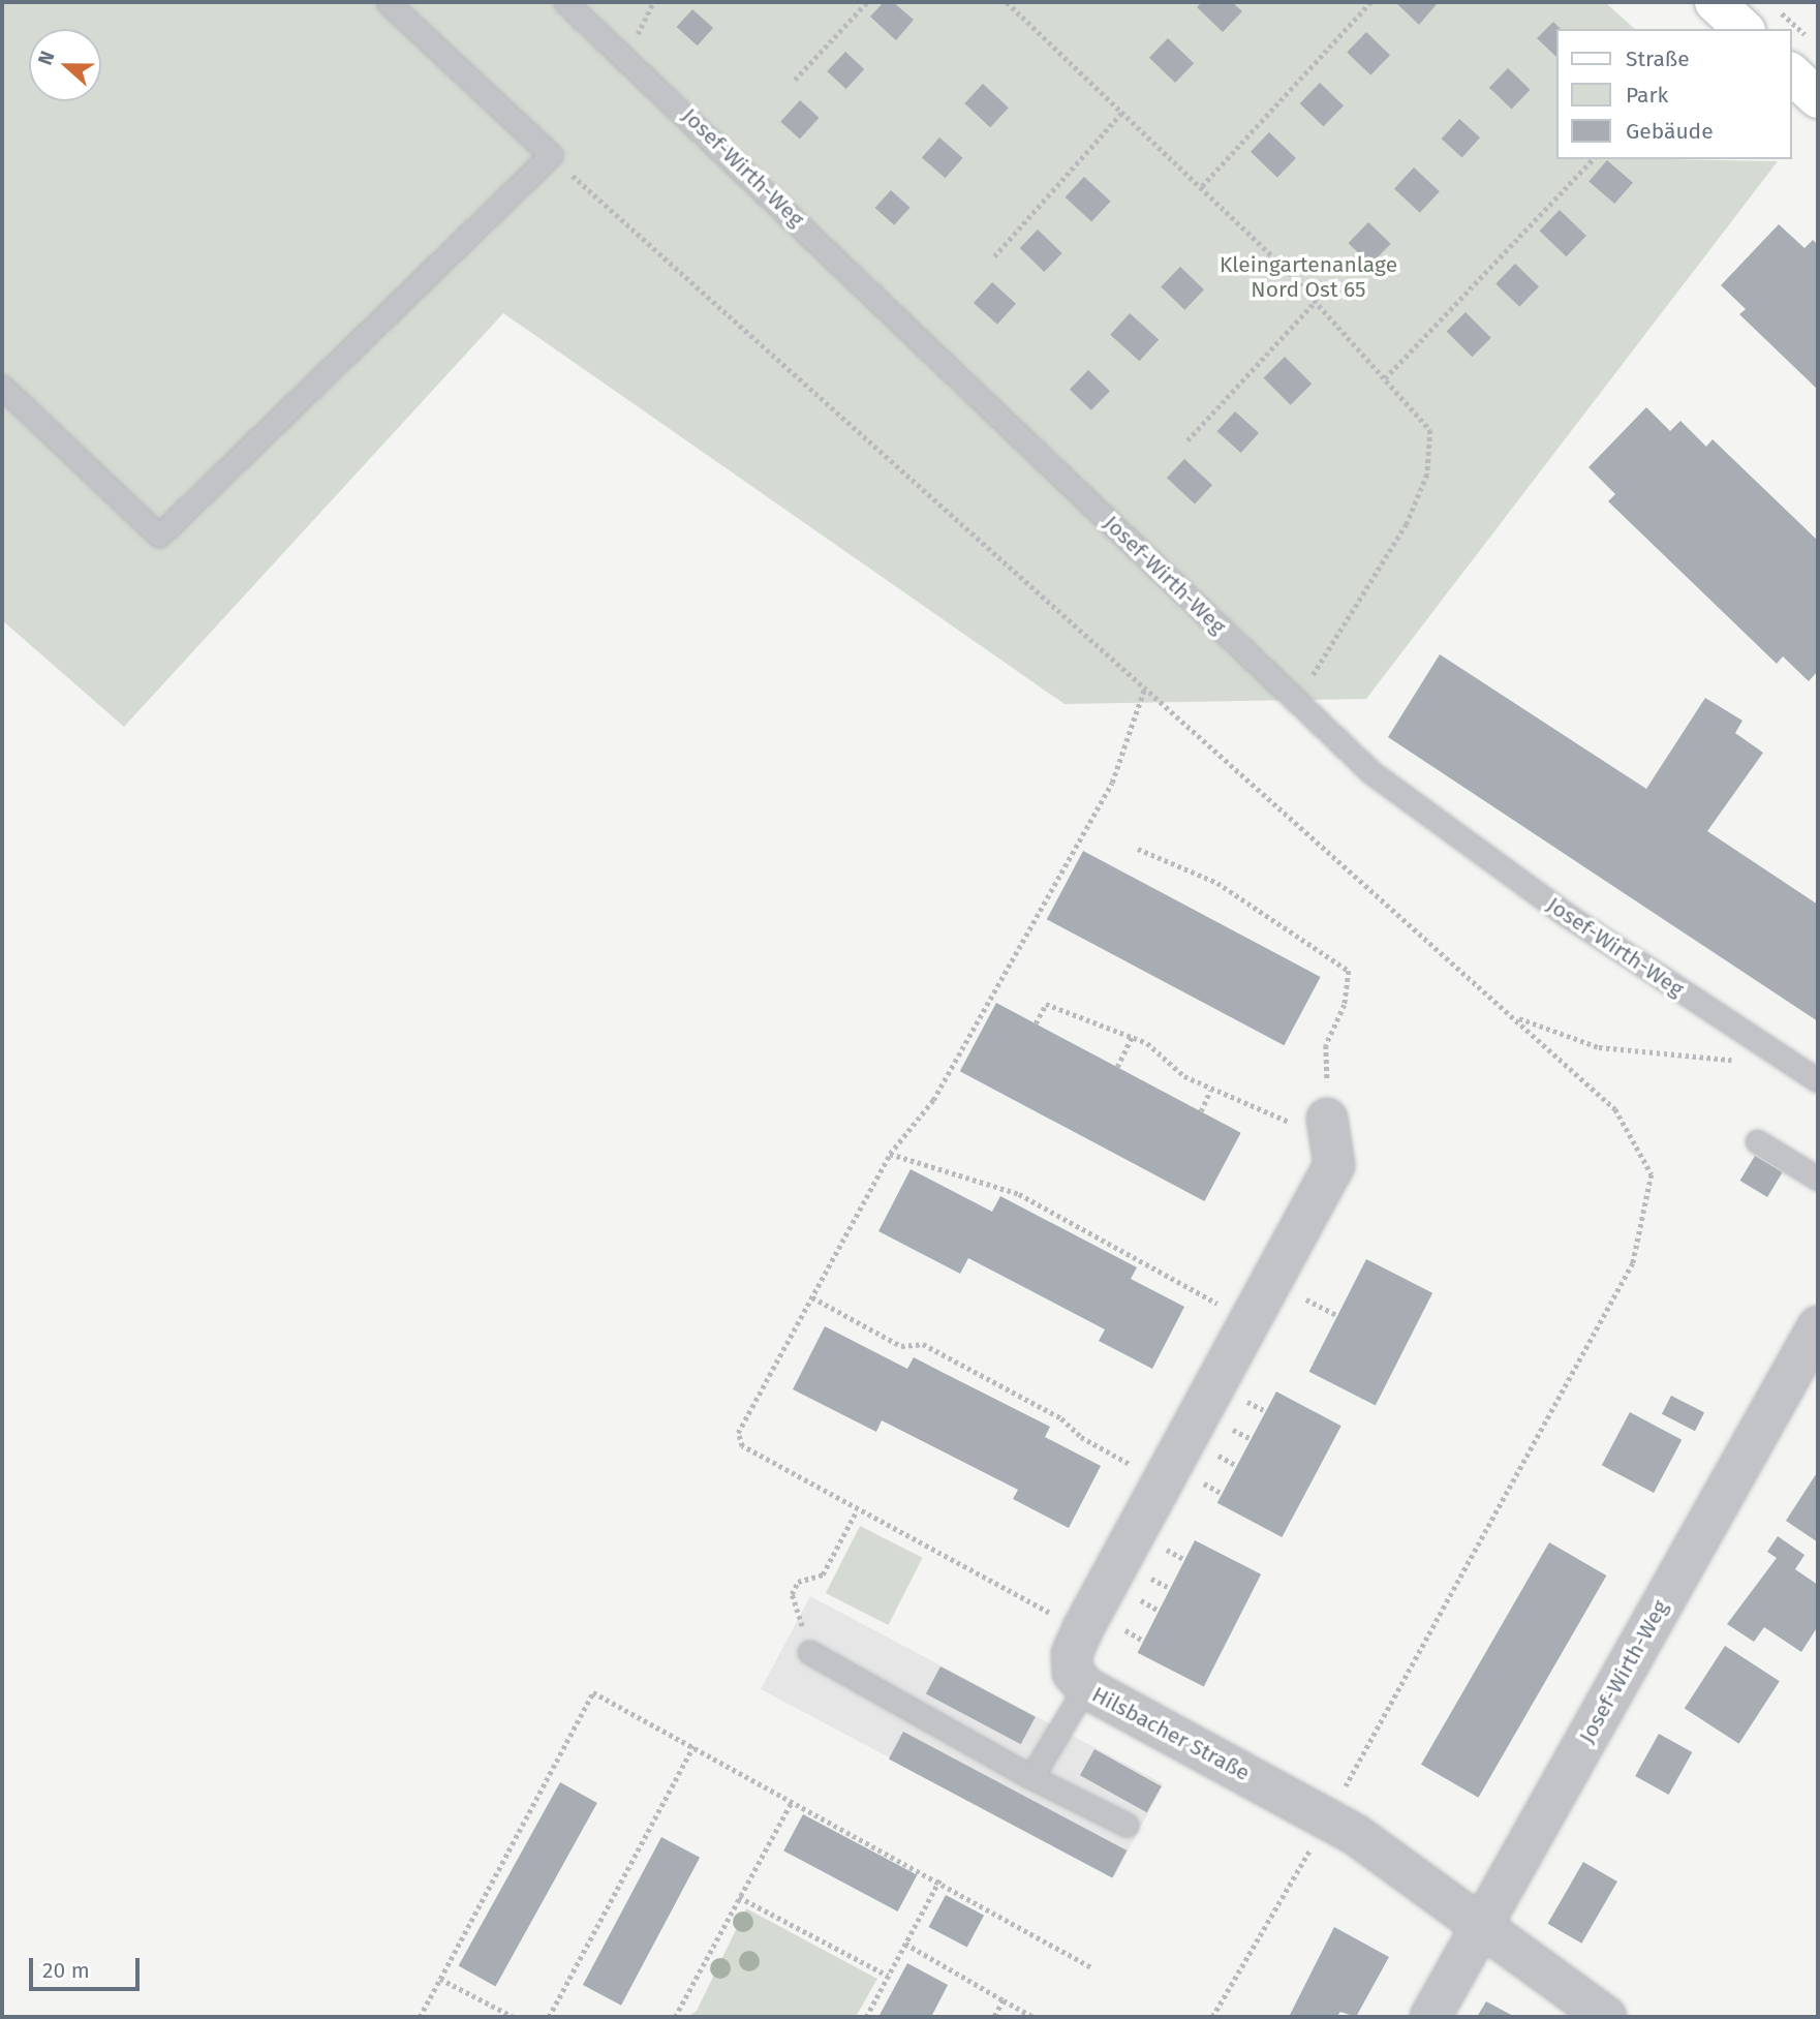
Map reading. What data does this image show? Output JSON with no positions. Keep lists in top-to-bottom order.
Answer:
{
  "streets": {
    "street": ["Josef-Wirth-Weg", "Hilsbacher Straße"]
  },
  "crossings": [
    ["Josef-Wirth-Weg", "Hilsbacher Straße"]
  ],
  "parks": ["Kleingartenanlage Nord Ost 65"],
  "legend": ["Straße", "Park", "Gebäude"],
  "scale_bar": "20 m",
  "north": "left"
}
